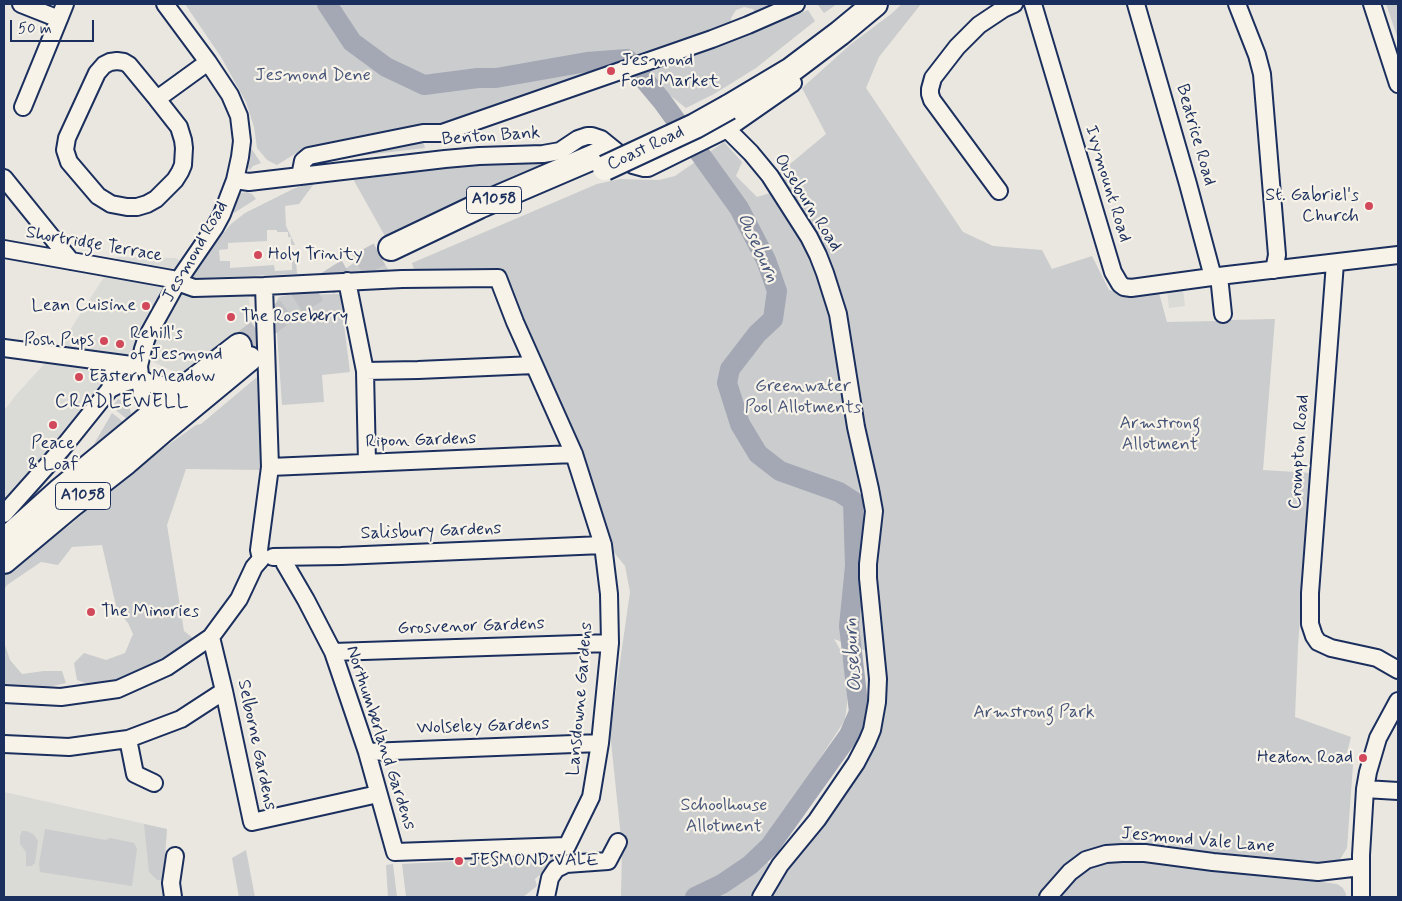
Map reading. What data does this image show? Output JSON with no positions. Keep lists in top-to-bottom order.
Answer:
{
  "streets": {
    "highway": ["Coast Road", "A1058"],
    "street": [
      "Beatrice Road",
      "Benton Bank",
      "Ivymount Road",
      "Ouseburn Road",
      "Shortridge Terrace",
      "Jesmond Road",
      "Ripon Gardens",
      "Crompton Road",
      "Salisbury Gardens",
      "Grosvenor Gardens",
      "Lansdowne Gardens",
      "Wolseley Gardens",
      "Northumberland Gardens",
      "Selborne Gardens",
      "Jesmond Vale Lane"
    ]
  },
  "crossings": [
    ["Beatrice Road", "Ivymount Road"],
    ["Benton Bank", "Coast Road"],
    ["Benton Bank", "Ouseburn Road"],
    ["Benton Bank", "Jesmond Road"],
    ["Coast Road", "Ouseburn Road"],
    ["Ivymount Road", "Crompton Road"],
    ["A1058", "Jesmond Road"],
    ["Shortridge Terrace", "Jesmond Road"],
    ["Shortridge Terrace", "Lansdowne Gardens"],
    ["Ripon Gardens", "Lansdowne Gardens"],
    ["Salisbury Gardens", "Lansdowne Gardens"],
    ["Salisbury Gardens", "Northumberland Gardens"],
    ["Grosvenor Gardens", "Lansdowne Gardens"],
    ["Grosvenor Gardens", "Northumberland Gardens"],
    ["Lansdowne Gardens", "Wolseley Gardens"],
    ["Lansdowne Gardens", "Northumberland Gardens"],
    ["Wolseley Gardens", "Northumberland Gardens"],
    ["Northumberland Gardens", "Selborne Gardens"]
  ],
  "districts": ["CRADLEWELL"],
  "water": ["Ouseburn"],
  "parks": [
    "Jesmond Dene",
    "Greenwater Pool Allotments",
    "Armstrong Allotment",
    "Armstrong Park",
    "Schoolhouse Allotment"
  ],
  "places": [
    "Jesmond Food Market",
    "St. Gabriel's Church",
    "Holy Trinity",
    "Lean Cuisine",
    "The Roseberry",
    "Posh Pups",
    "Rehill's of Jesmond",
    "Eastern Meadow",
    "Peace & Loaf",
    "The Minories",
    "Heaton Road",
    "JESMOND VALE"
  ],
  "scale_bar": "50 m"
}
